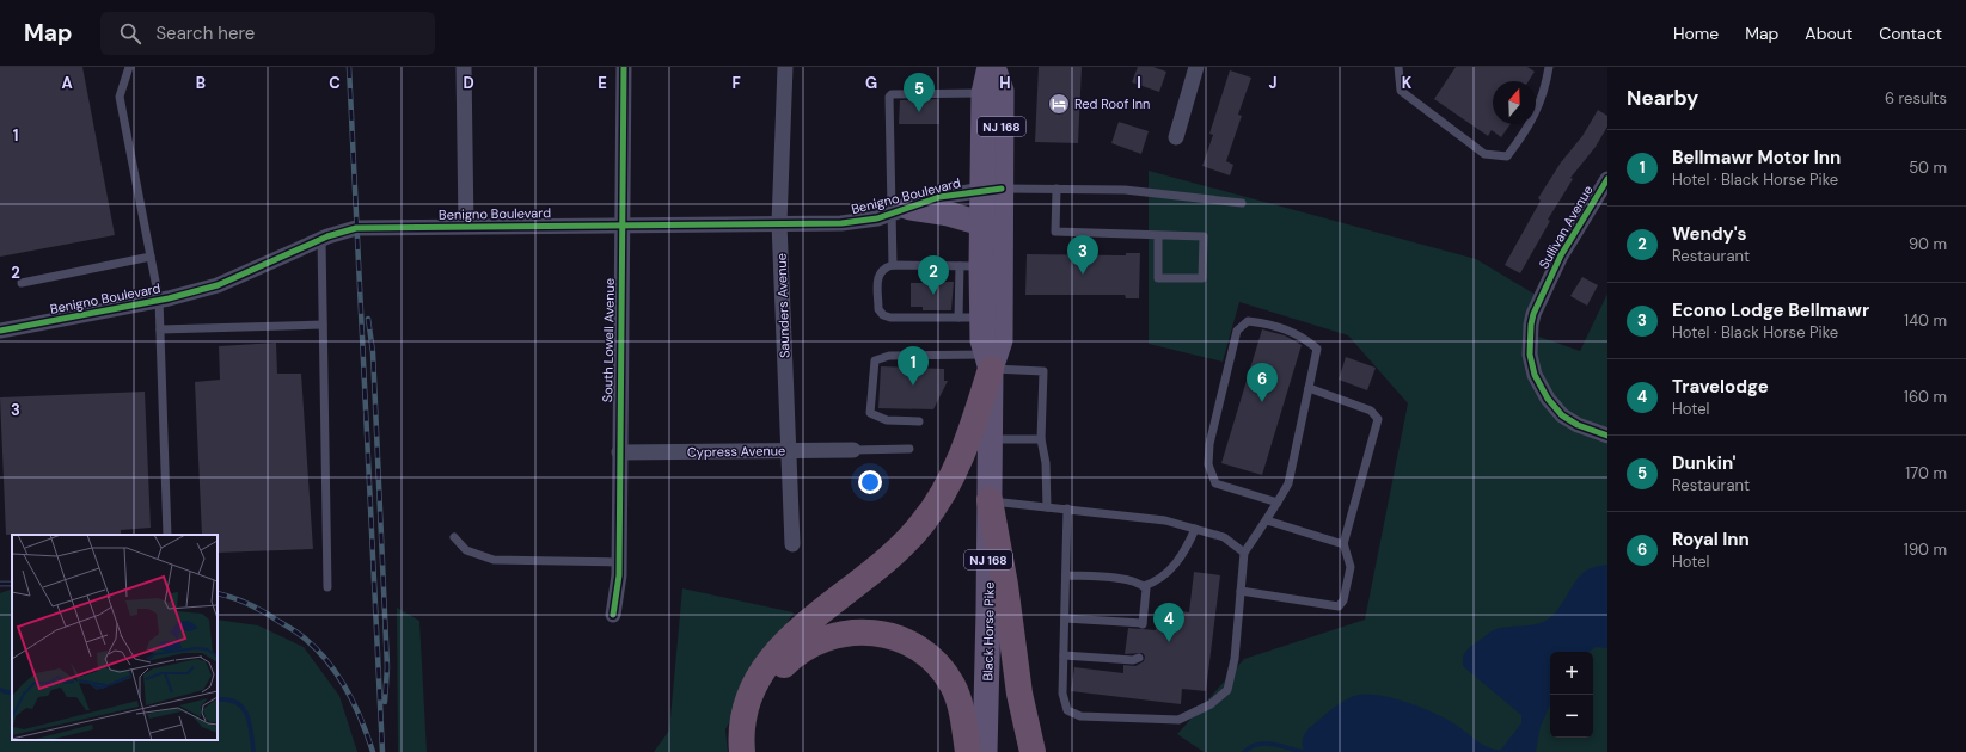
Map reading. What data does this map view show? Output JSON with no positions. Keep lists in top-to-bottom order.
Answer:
{
  "streets": {
    "main road": ["NJ 168", "Black Horse Pike"],
    "street": [
      "Benigno Boulevard",
      "Sullivan Avenue",
      "Saunders Avenue",
      "South Lowell Avenue",
      "Cypress Avenue"
    ]
  },
  "crossings": [
    ["Benigno Boulevard", "Saunders Avenue"],
    ["Benigno Boulevard", "South Lowell Avenue"],
    ["Benigno Boulevard", "Black Horse Pike"],
    ["Saunders Avenue", "Cypress Avenue"],
    ["South Lowell Avenue", "Cypress Avenue"]
  ],
  "places": {
    "hotel": ["Red Roof Inn"]
  },
  "north": "top",
  "page": {
    "header": "Map",
    "search": "Search here",
    "nav": [
      "Home",
      "Map",
      "About",
      "Contact"
    ],
    "heading": ["Nearby", "6 results"],
    "pins": [
      "5",
      "3",
      "2",
      "1",
      "6",
      "4"
    ],
    "list": [
      {
        "mark": "1",
        "name": "Bellmawr Motor Inn",
        "note": "Hotel · Black Horse Pike",
        "value": "50 m"
      },
      {
        "mark": "2",
        "name": "Wendy's",
        "note": "Restaurant",
        "value": "90 m"
      },
      {
        "mark": "3",
        "name": "Econo Lodge Bellmawr",
        "note": "Hotel · Black Horse Pike",
        "value": "140 m"
      },
      {
        "mark": "4",
        "name": "Travelodge",
        "note": "Hotel",
        "value": "160 m"
      },
      {
        "mark": "5",
        "name": "Dunkin'",
        "note": "Restaurant",
        "value": "170 m"
      },
      {
        "mark": "6",
        "name": "Royal Inn",
        "note": "Hotel",
        "value": "190 m"
      }
    ],
    "map_buttons": ["+", "−"]
  },
  "grid": {
    "columns": [
      "A",
      "B",
      "C",
      "D",
      "E",
      "F",
      "G",
      "H",
      "I",
      "J",
      "K"
    ],
    "rows": ["1", "2", "3"]
  }
}
